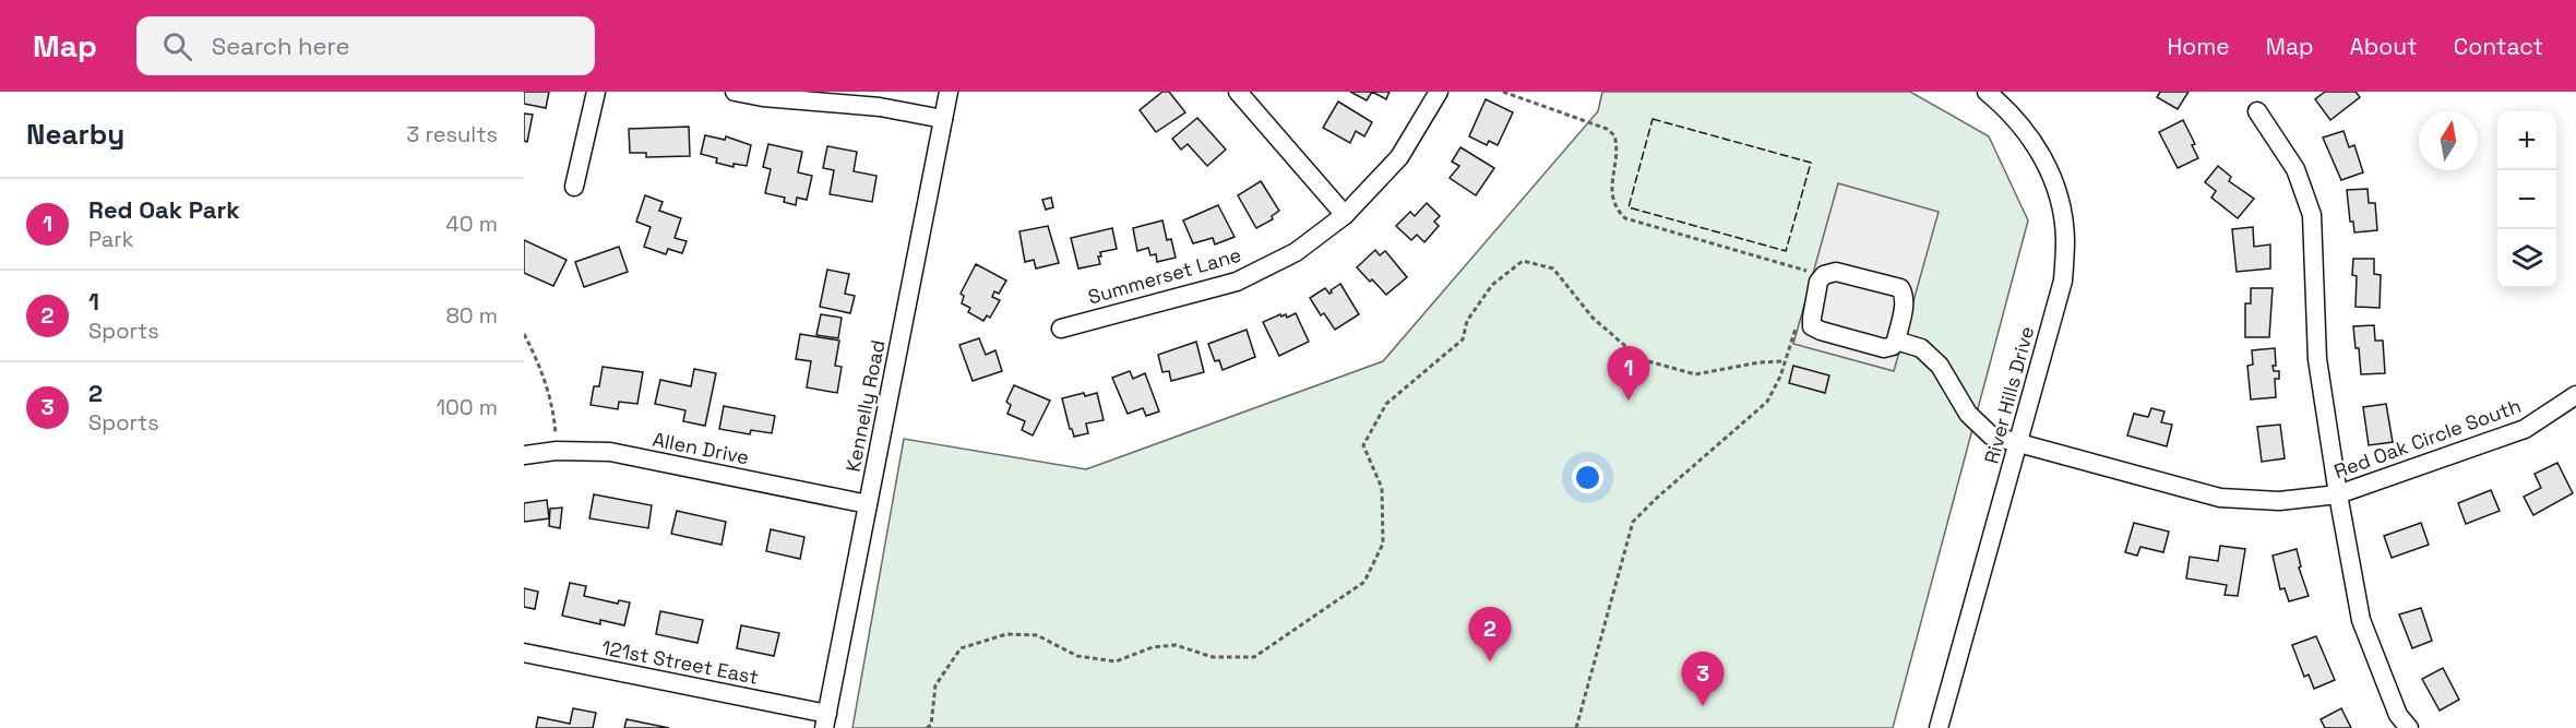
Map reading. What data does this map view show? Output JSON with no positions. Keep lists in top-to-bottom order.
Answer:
{
  "streets": {
    "street": [
      "Summerset Lane",
      "River Hills Drive",
      "Kennelly Road",
      "Red Oak Circle South",
      "Allen Drive",
      "121st Street East"
    ]
  },
  "crossings": [
    ["River Hills Drive", "Red Oak Circle South"],
    ["Kennelly Road", "Allen Drive"],
    ["Kennelly Road", "121st Street East"]
  ],
  "north": "top",
  "page": {
    "header": "Map",
    "search": "Search here",
    "nav": [
      "Home",
      "Map",
      "About",
      "Contact"
    ],
    "heading": ["Nearby", "3 results"],
    "map_buttons": ["+", "−"],
    "list": [
      {
        "mark": "1",
        "name": "Red Oak Park",
        "note": "Park",
        "value": "40 m"
      },
      {
        "mark": "2",
        "name": "1",
        "note": "Sports",
        "value": "80 m"
      },
      {
        "mark": "3",
        "name": "2",
        "note": "Sports",
        "value": "100 m"
      }
    ],
    "pins": ["1", "2", "3"]
  }
}
